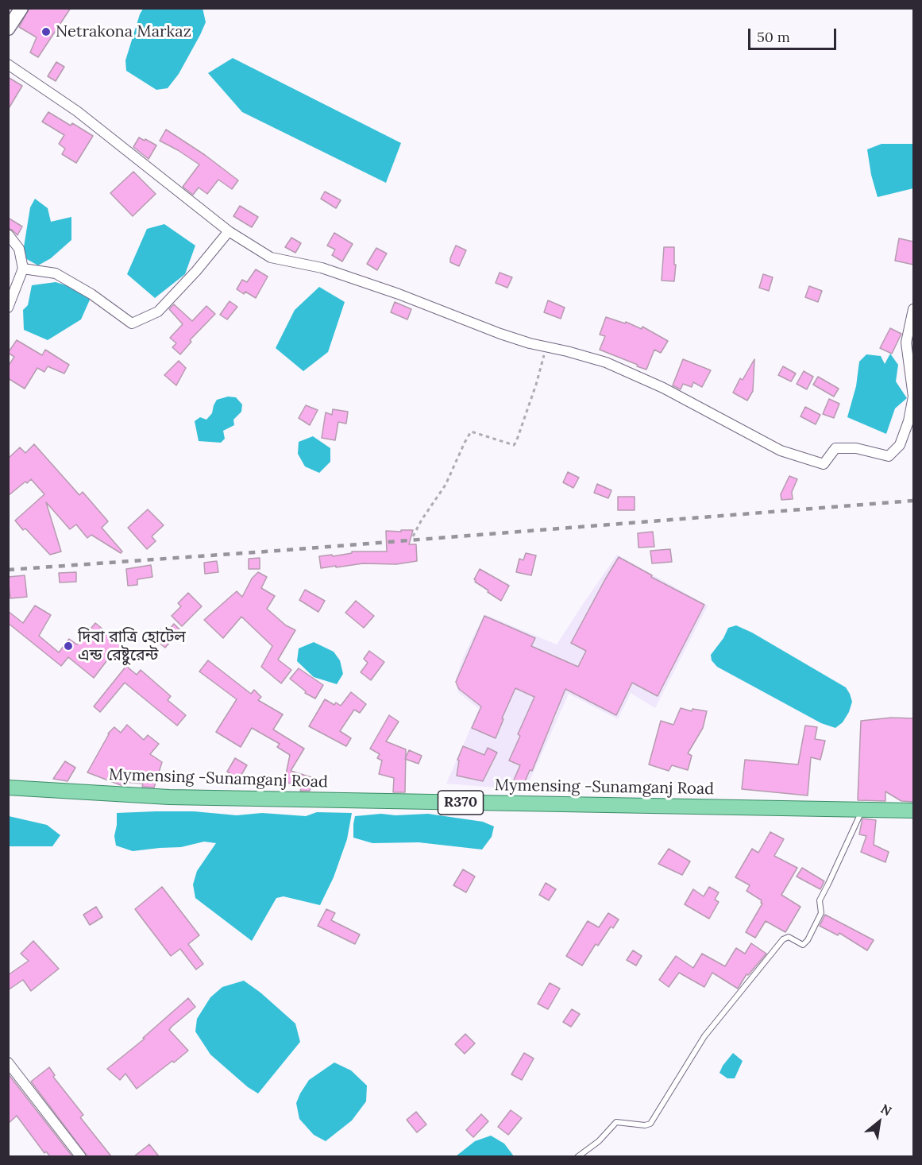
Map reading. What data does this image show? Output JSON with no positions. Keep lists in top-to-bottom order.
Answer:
{
  "streets": {
    "main road": ["Mymensing -Sunamganj Road", "R370"]
  },
  "places": ["Netrakona Markaz", "দিবা রাত্রি হোটেল এন্ড রেষ্টুরেন্ট"],
  "scale_bar": "50 m",
  "north": "top right"
}
